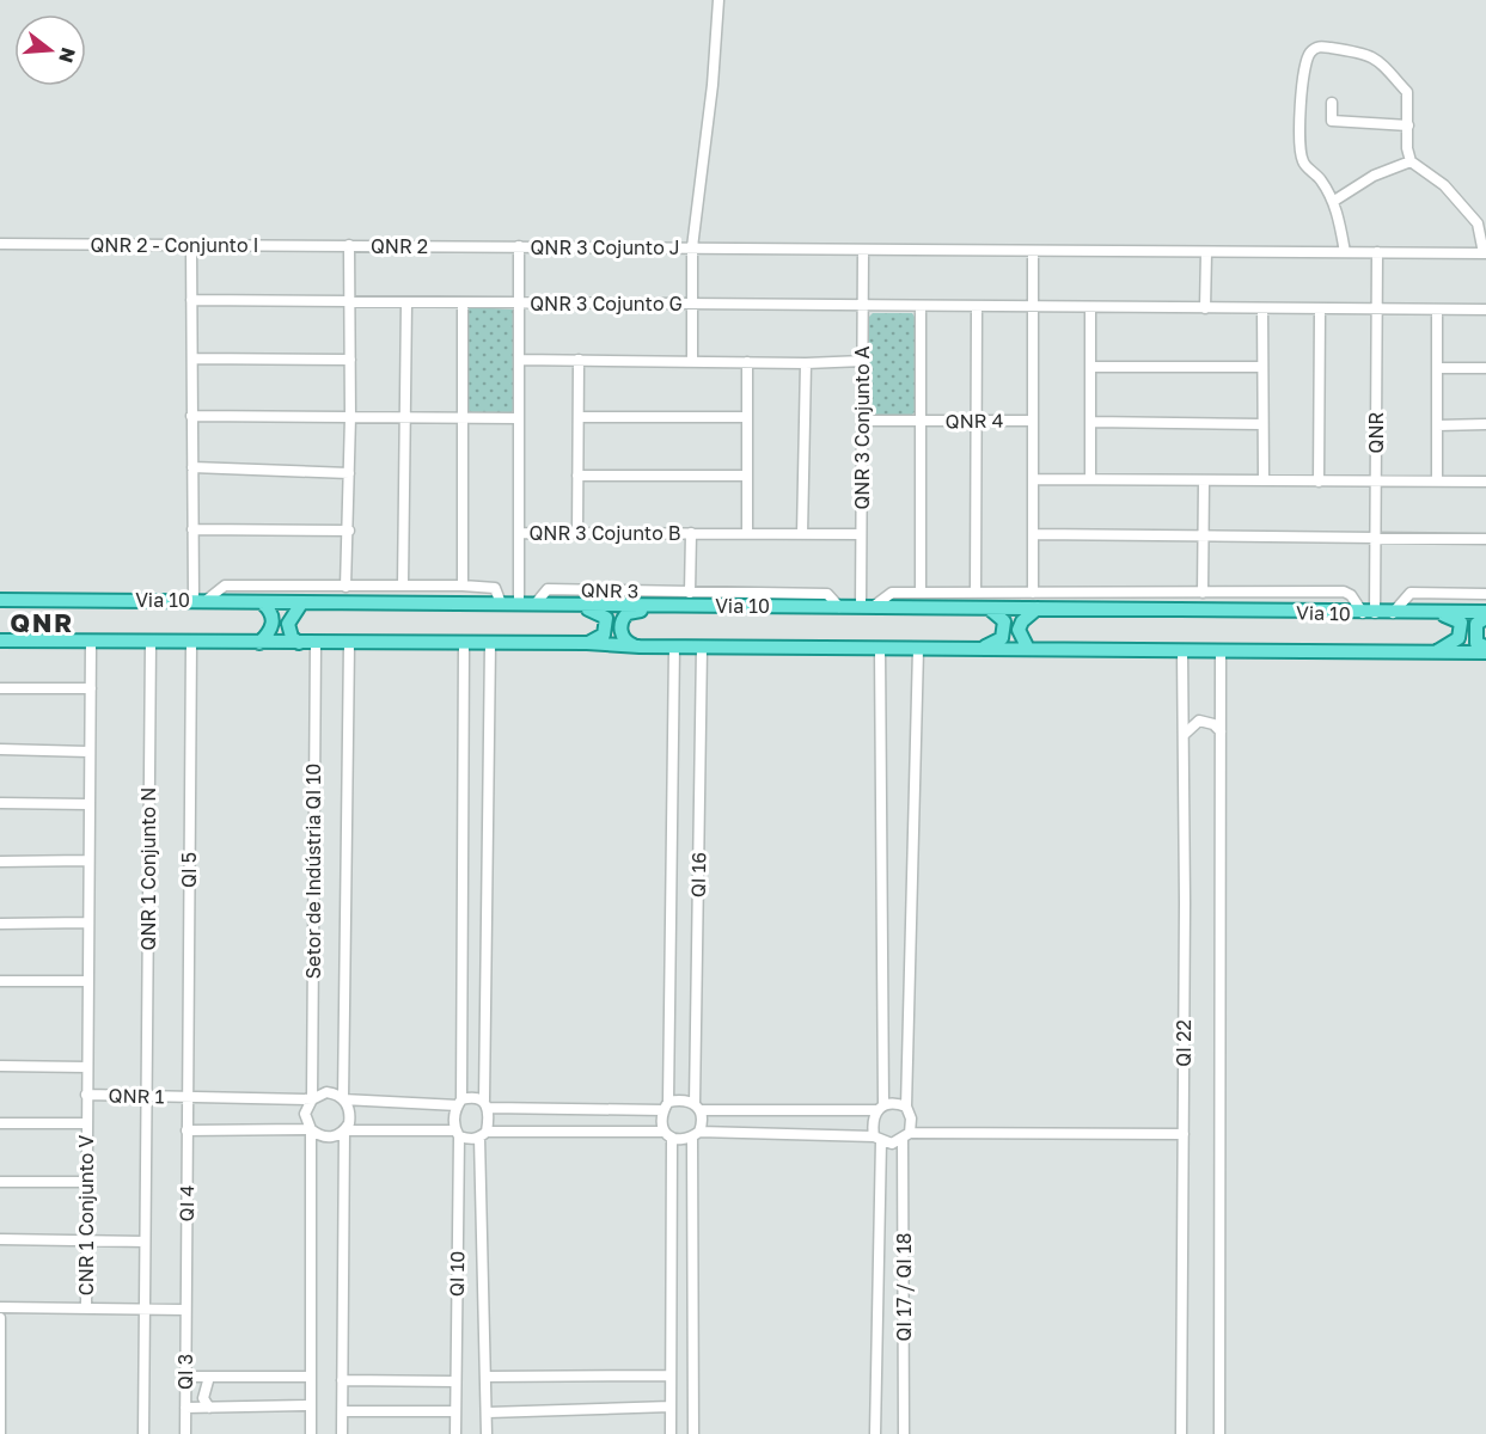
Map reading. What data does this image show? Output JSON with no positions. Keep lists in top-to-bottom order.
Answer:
{
  "streets": {
    "main road": ["Via 10"],
    "street": [
      "QNR 2 - Conjunto I",
      "QNR 2",
      "QNR 3 Cojunto J",
      "QNR 3 Cojunto G",
      "QNR 4",
      "QNR 3 Conjunto A",
      "QNR",
      "QNR 3 Cojunto B",
      "QNR 3",
      "QNR 1 Conjunto N",
      "QI 5",
      "Setor de Indústria QI 10",
      "QI 16",
      "QI 22",
      "QNR 1",
      "QI 4",
      "CNR 1 Conjunto V",
      "QI 10",
      "QI 17 / QI 18",
      "QI 3"
    ]
  },
  "crossings": [
    ["QNR 2 - Conjunto I", "QNR 2"],
    ["QNR 2", "QNR 3 Cojunto J"],
    ["QNR 2", "QNR 3 Cojunto G"],
    ["QNR 3 Cojunto J", "QNR 3 Conjunto A"],
    ["QNR 3 Cojunto G", "QNR 4"],
    ["QNR 3 Cojunto G", "QNR 3 Conjunto A"],
    ["QNR 3 Conjunto A", "QNR 3 Cojunto B"],
    ["QNR 3 Conjunto A", "Via 10"],
    ["QNR", "Via 10"],
    ["QNR 3", "Via 10"],
    ["Via 10", "QNR 1 Conjunto N"],
    ["Via 10", "QI 5"],
    ["Via 10", "Setor de Indústria QI 10"],
    ["Via 10", "QI 16"],
    ["Via 10", "QI 22"],
    ["Via 10", "QNR 1"],
    ["QNR 1 Conjunto N", "QNR 1"],
    ["QI 5", "QNR 1"],
    ["QI 5", "QI 4"],
    ["Setor de Indústria QI 10", "QNR 1"],
    ["QNR 1", "QI 4"],
    ["QNR 1", "CNR 1 Conjunto V"],
    ["QI 4", "QI 3"]
  ],
  "districts": ["QNR"],
  "north": "right"
}
